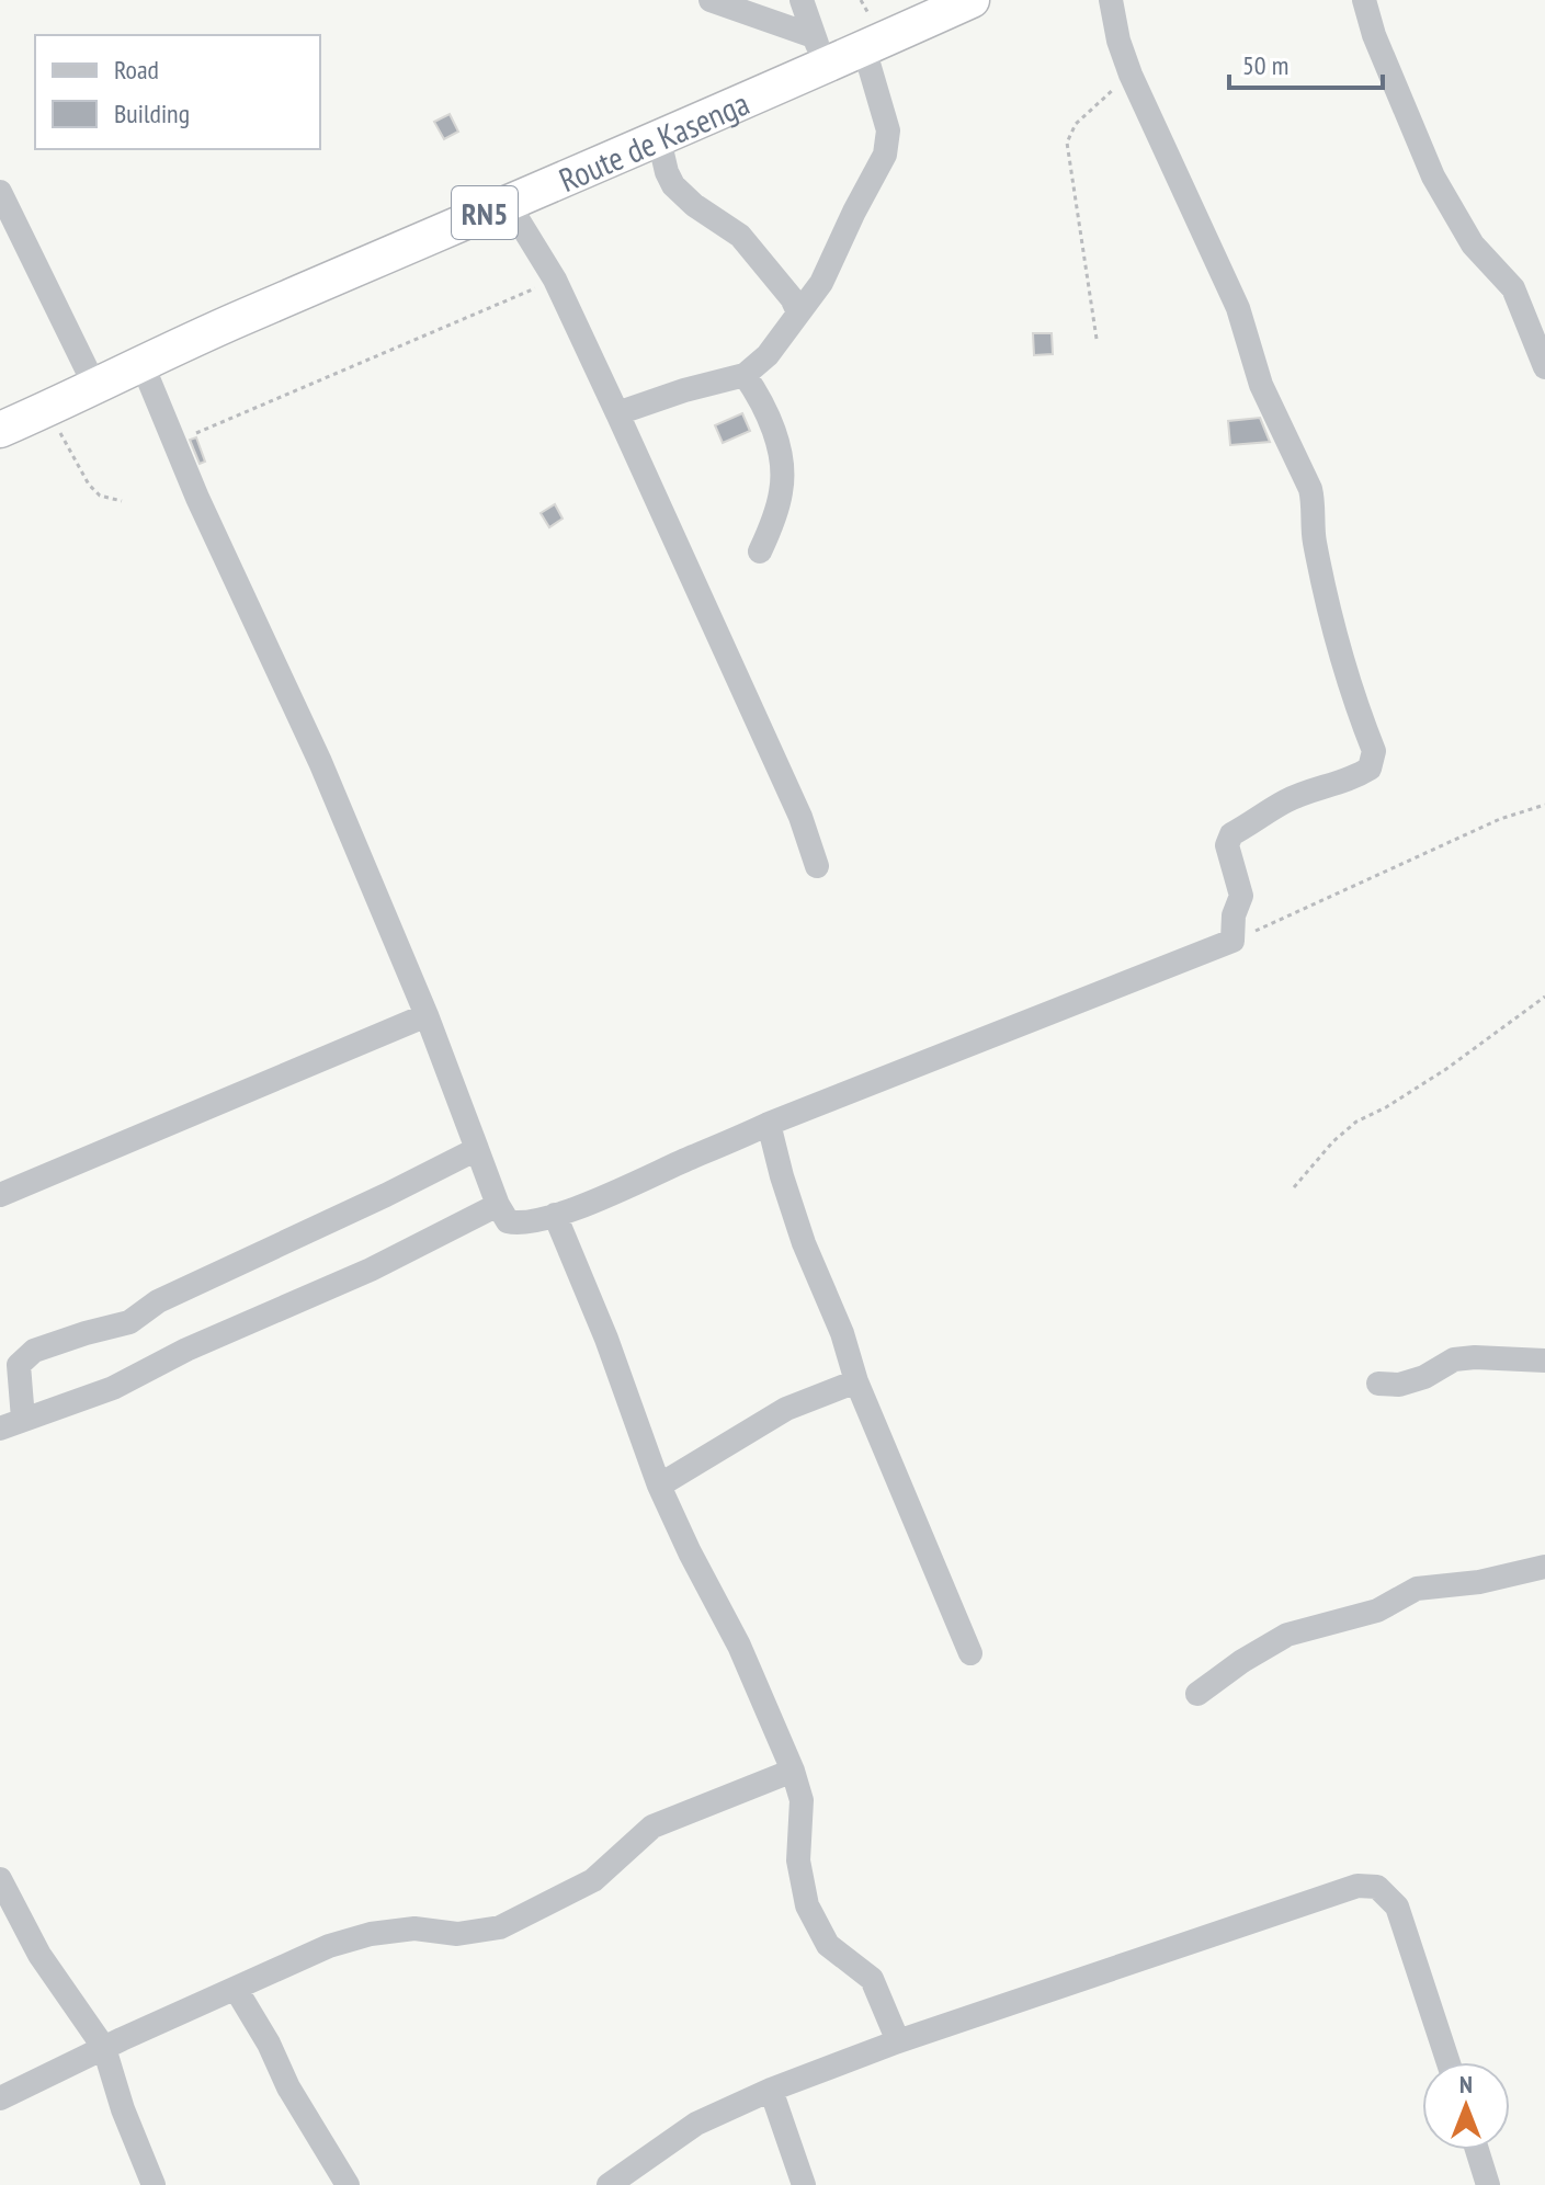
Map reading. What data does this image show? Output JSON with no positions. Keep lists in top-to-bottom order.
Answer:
{
  "streets": {
    "highway": ["Route de Kasenga", "RN5"]
  },
  "legend": ["Road", "Building"],
  "scale_bar": "50 m",
  "north": "top"
}
